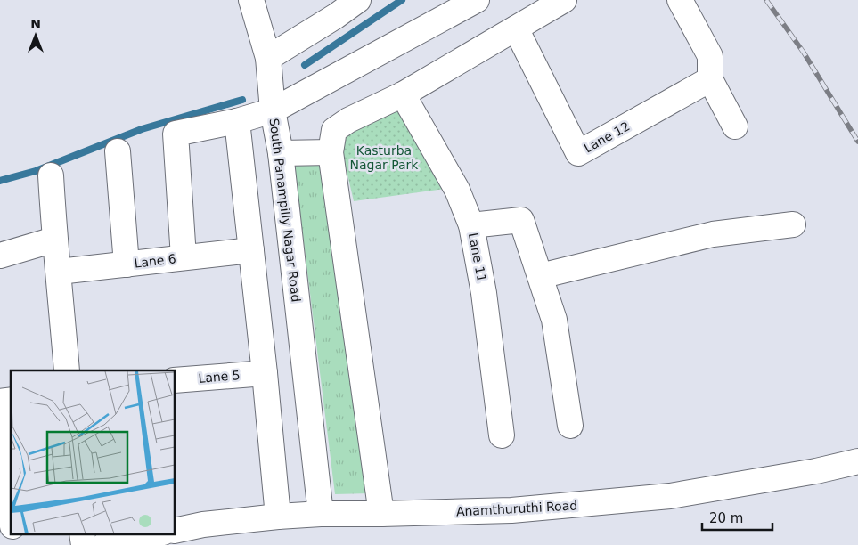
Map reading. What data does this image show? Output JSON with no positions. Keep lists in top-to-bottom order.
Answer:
{
  "streets": {
    "street": [
      "Lane 12",
      "South Panampilly Nagar Road",
      "Lane 11",
      "Lane 6",
      "Lane 5",
      "Anamthuruthi Road"
    ]
  },
  "crossings": [
    ["South Panampilly Nagar Road", "Anamthuruthi Road"]
  ],
  "parks": ["Kasturba Nagar Park"],
  "scale_bar": "20 m",
  "north": "top"
}
